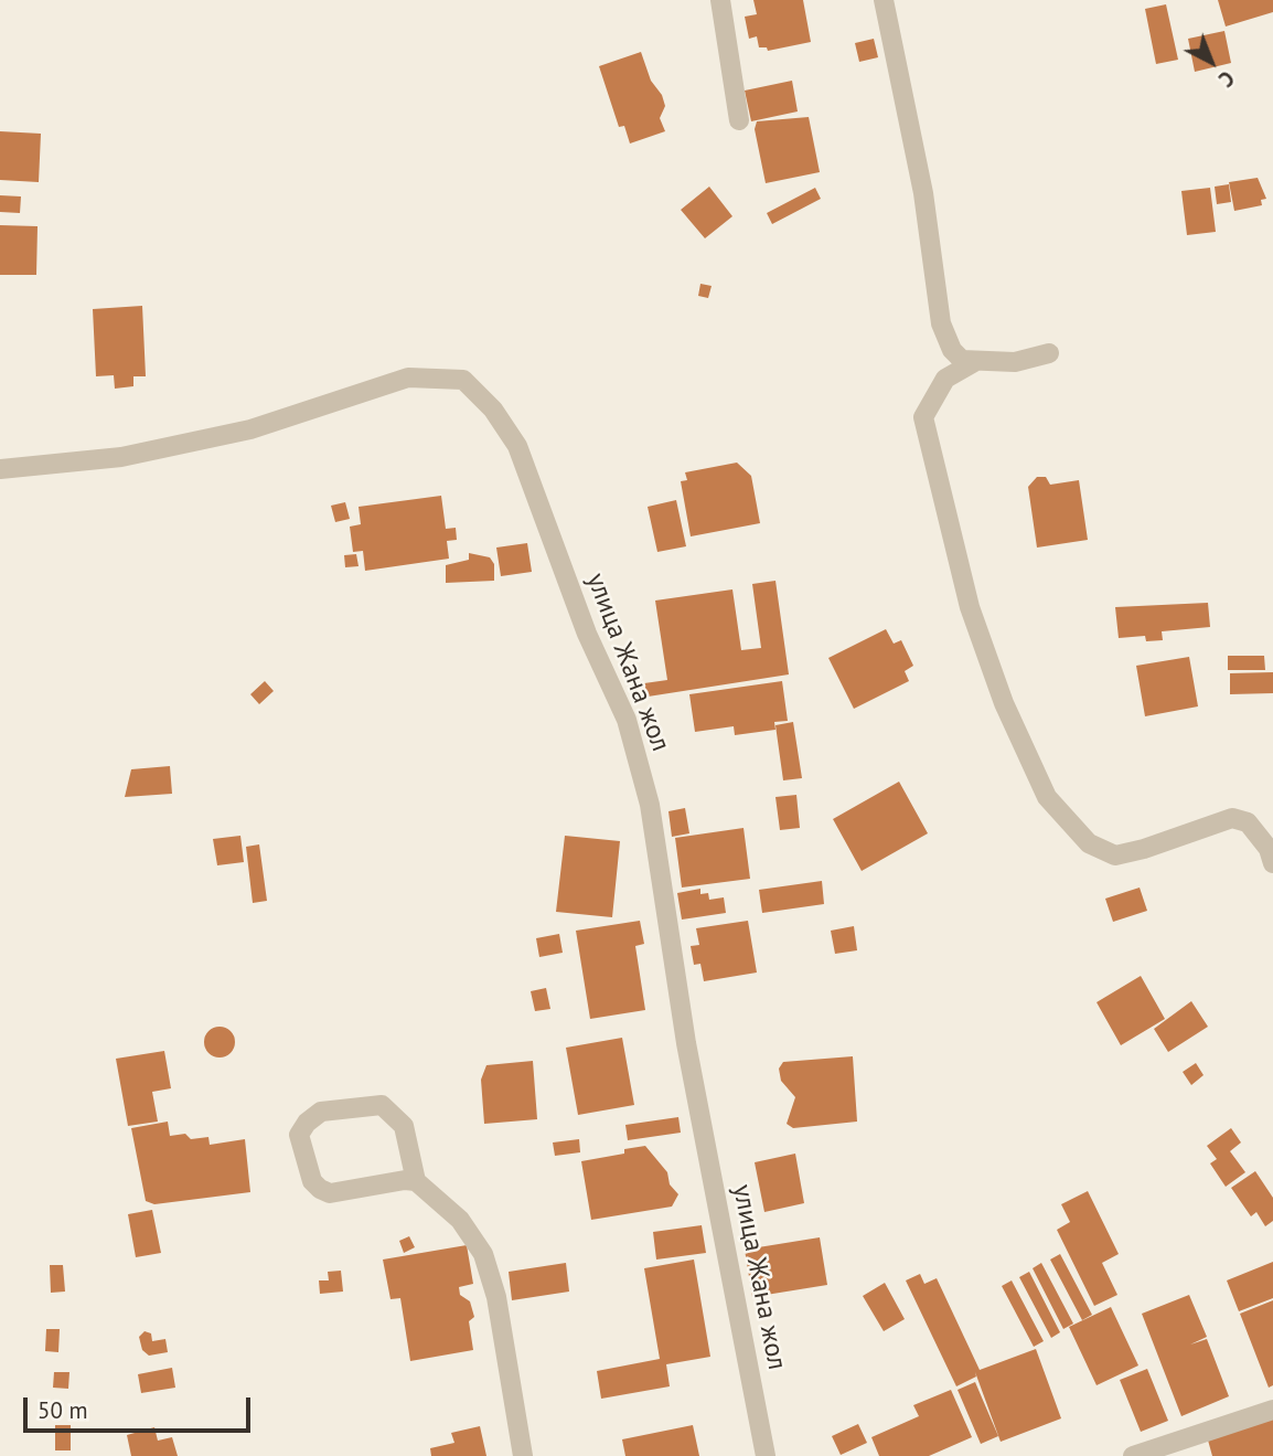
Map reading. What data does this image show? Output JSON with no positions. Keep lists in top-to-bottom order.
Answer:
{
  "streets": {
    "street": ["улица Жана жол"]
  },
  "scale_bar": "50 m",
  "north": "bottom right"
}
